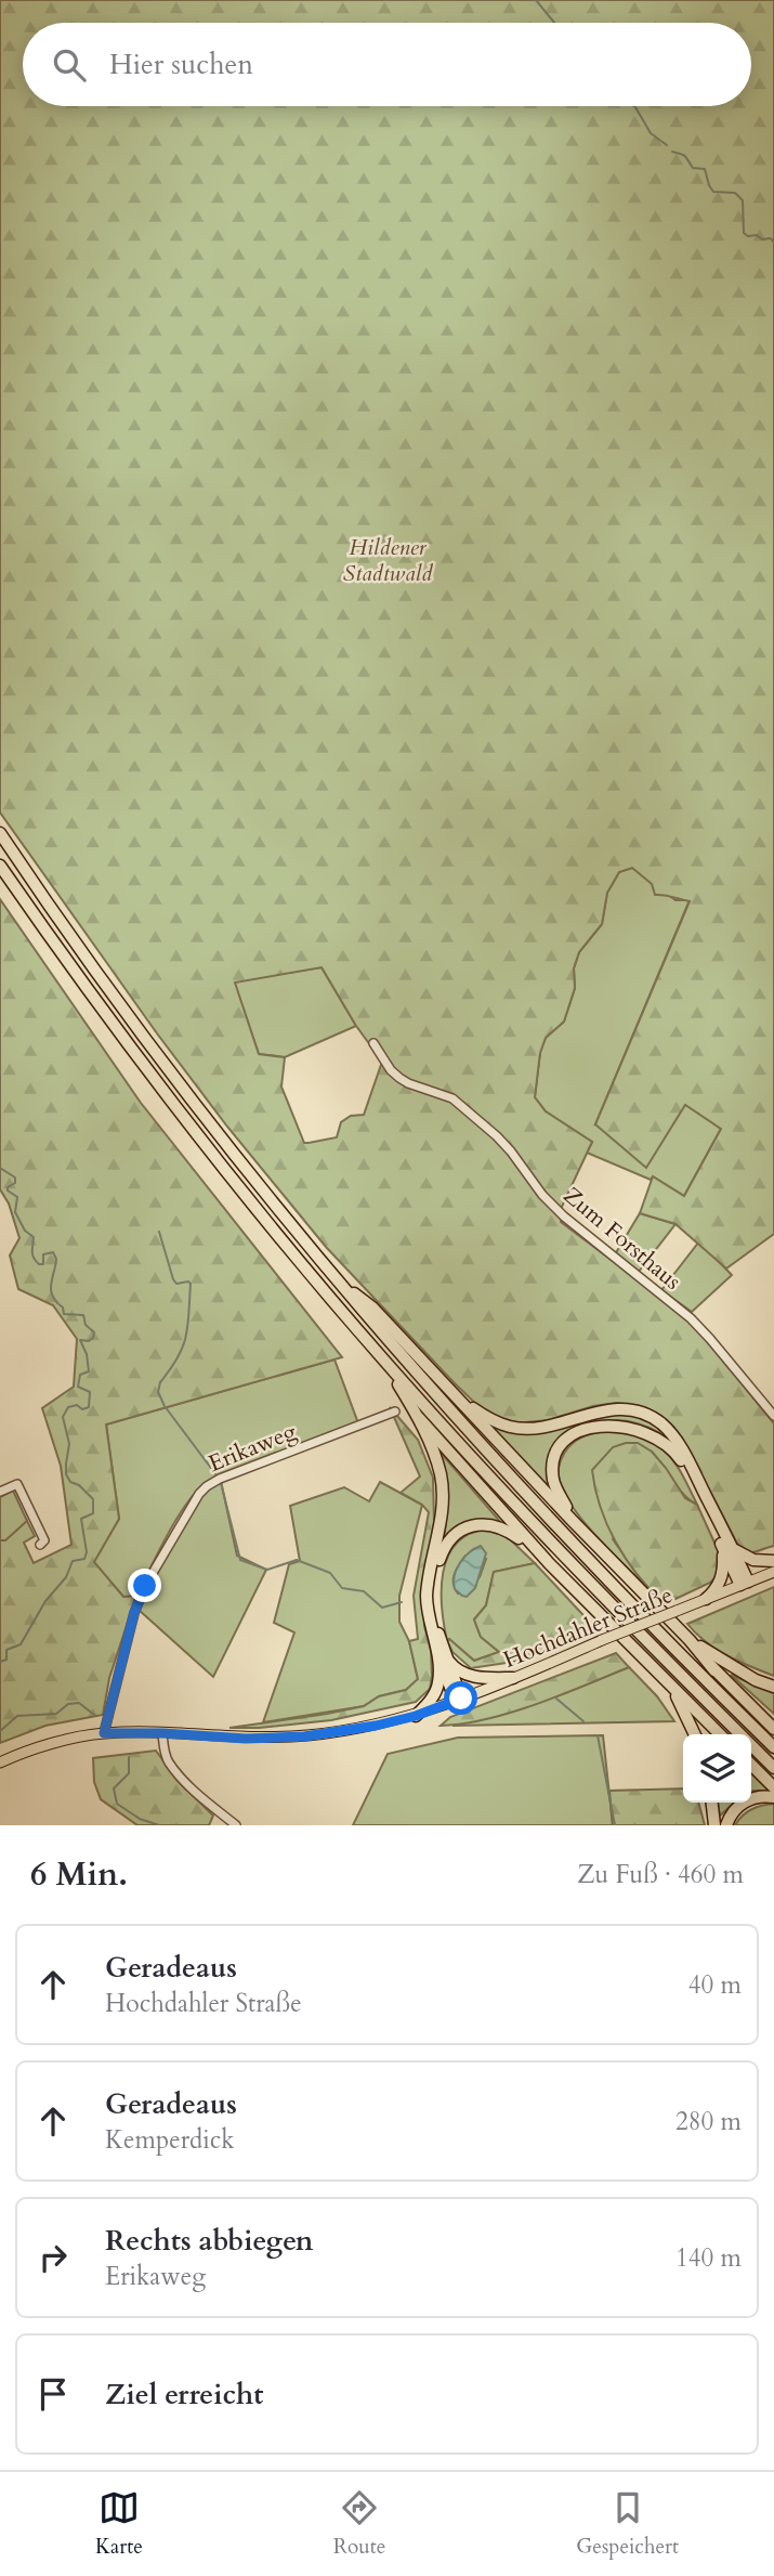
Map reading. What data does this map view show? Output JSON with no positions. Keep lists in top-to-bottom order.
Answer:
{
  "streets": {
    "main road": ["Hochdahler Straße"],
    "street": ["Zum Forsthaus", "Erikaweg"]
  },
  "crossings": [
    ["Erikaweg", "Hochdahler Straße"]
  ],
  "parks": ["Hildener Stadtwald"],
  "page": {
    "search": "Hier suchen",
    "heading": ["6 Min.", "Zu Fuß · 460 m"],
    "list": [
      ["Geradeaus", "Hochdahler Straße", "40 m"],
      ["Geradeaus", "Kemperdick", "280 m"],
      ["Rechts abbiegen", "Erikaweg", "140 m"],
      "Ziel erreicht"
    ],
    "nav": ["Karte", "Route", "Gespeichert"]
  }
}
